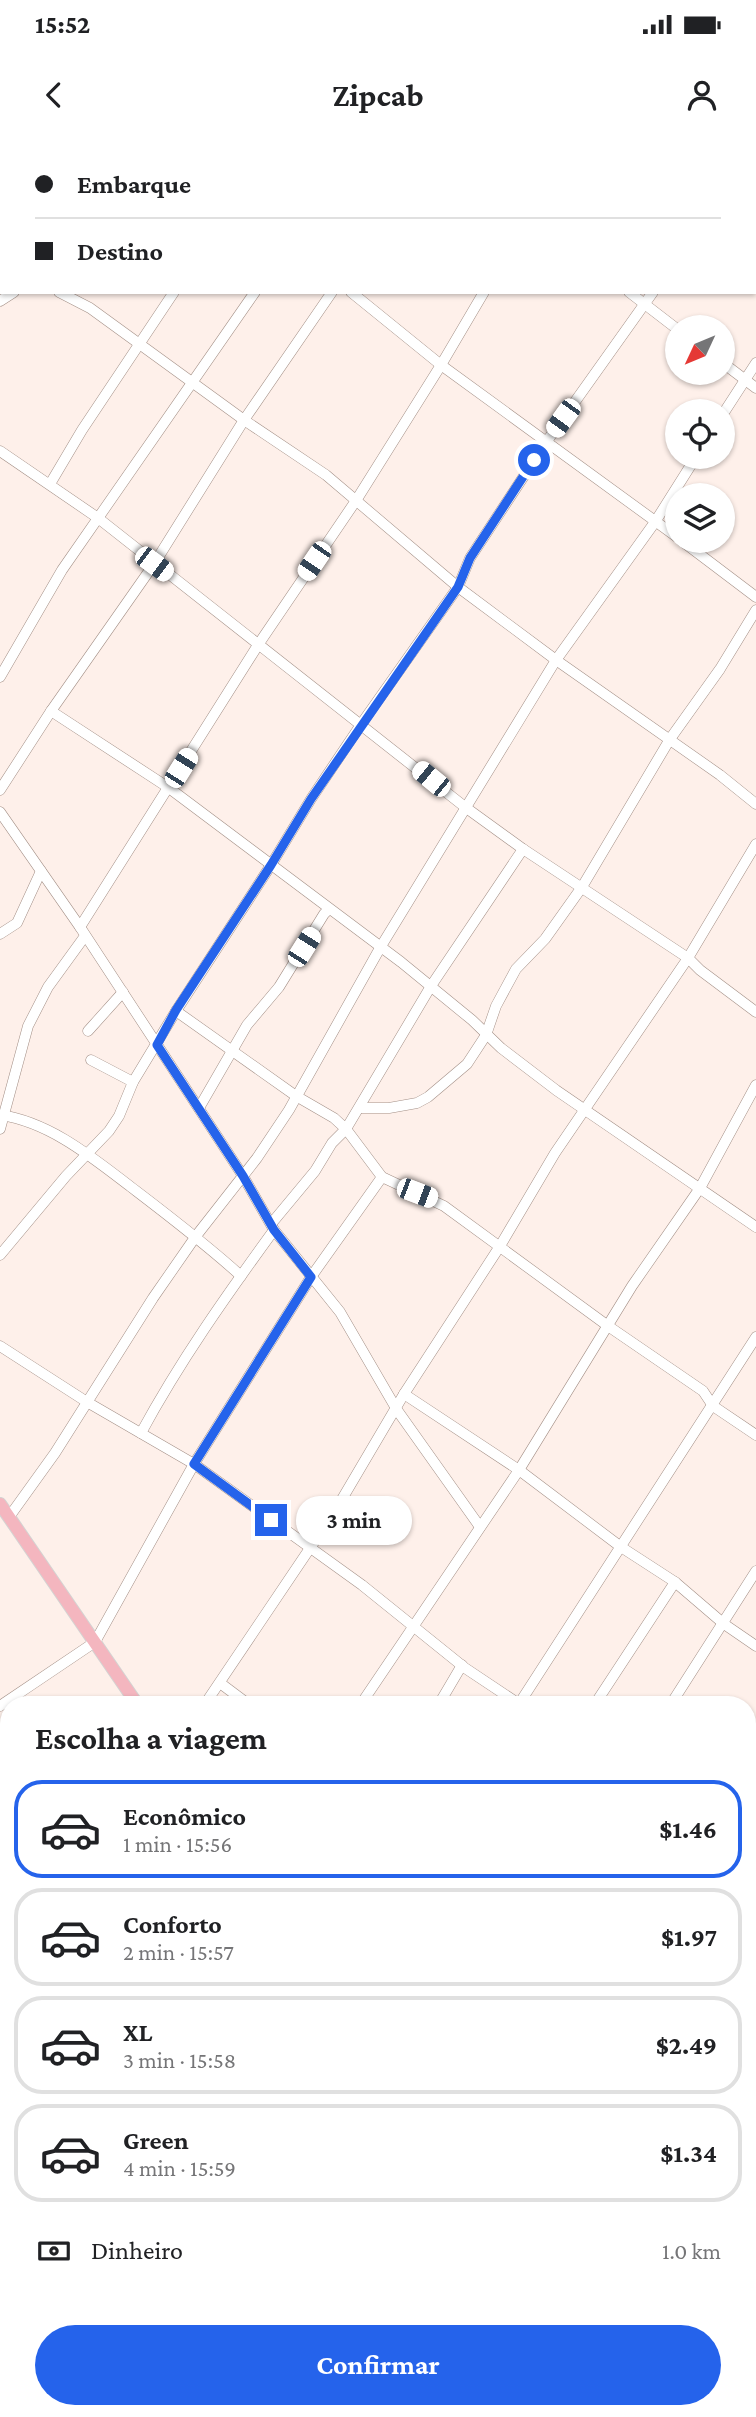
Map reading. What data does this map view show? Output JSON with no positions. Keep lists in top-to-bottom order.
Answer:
{
  "north": "bottom left",
  "page": {
    "status": "15:52",
    "header": "Zipcab",
    "banner": ["Embarque", "Destino"],
    "bubble": "3 min",
    "heading": "Escolha a viagem",
    "list": [
      {
        "name": "Econômico",
        "note": "1 min · 15:56",
        "value": "$1.46"
      },
      {
        "name": "Conforto",
        "note": "2 min · 15:57",
        "value": "$1.97"
      },
      {
        "name": "XL",
        "note": "3 min · 15:58",
        "value": "$2.49"
      },
      {
        "name": "Green",
        "note": "4 min · 15:59",
        "value": "$1.34"
      }
    ],
    "pay": ["Dinheiro", "1.0 km"],
    "buttons": "Confirmar"
  }
}
